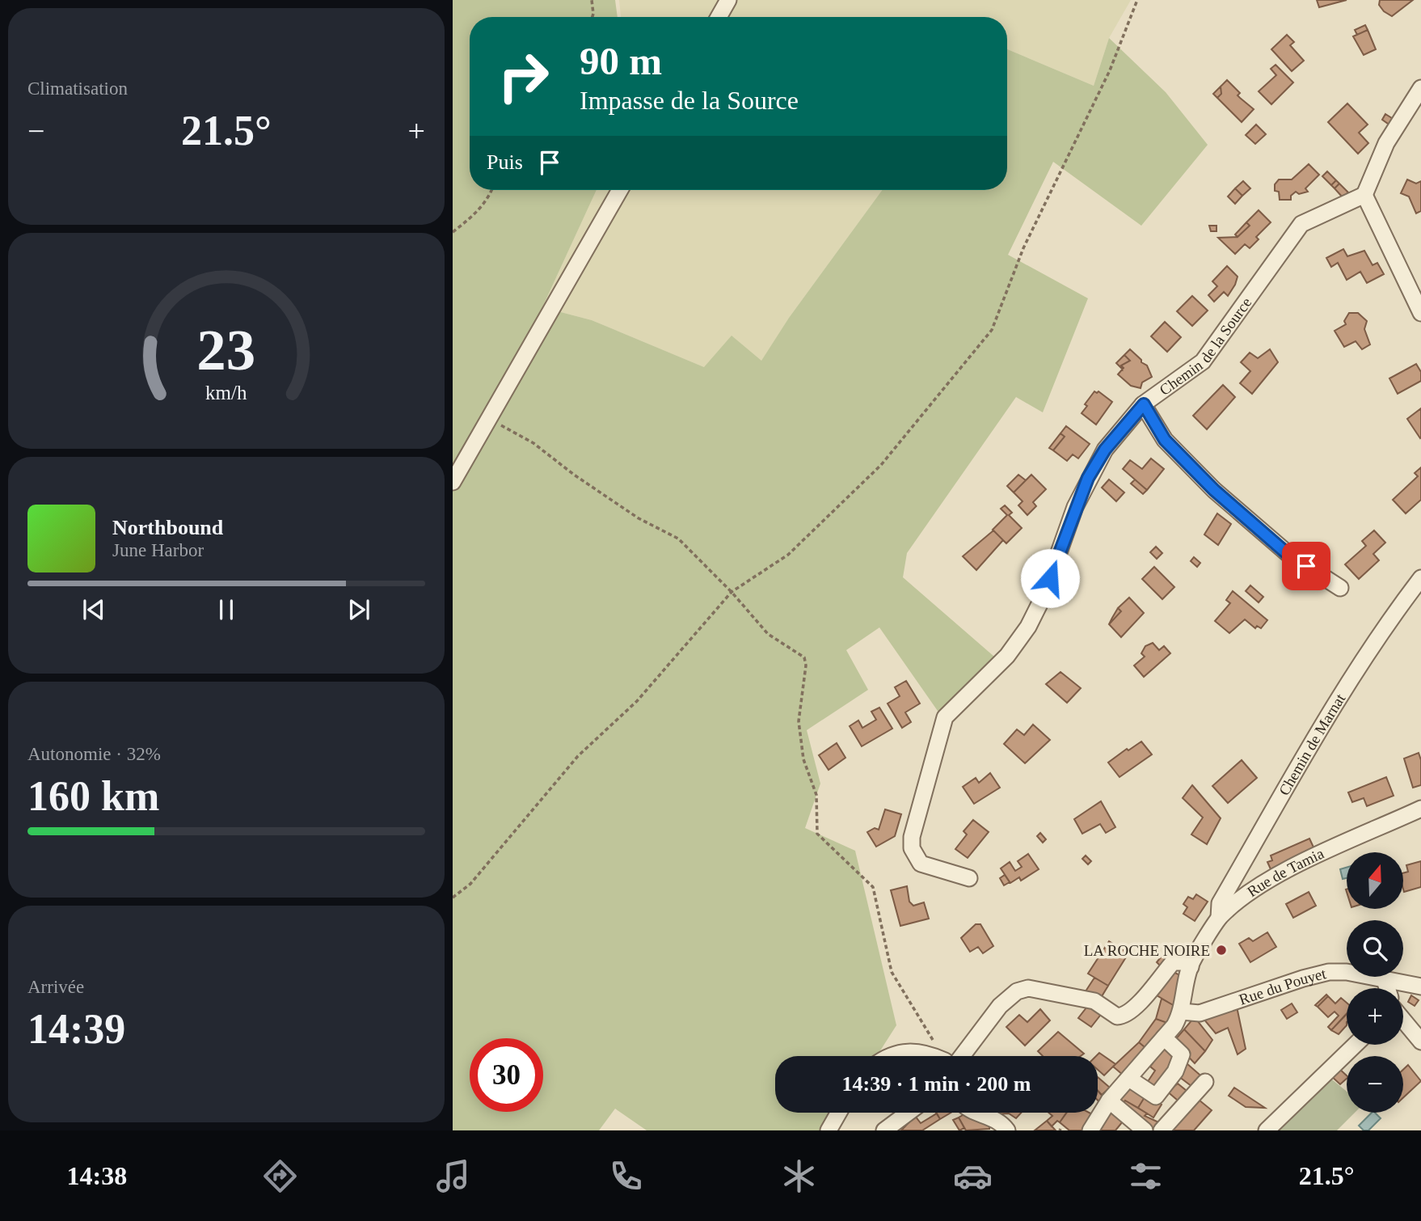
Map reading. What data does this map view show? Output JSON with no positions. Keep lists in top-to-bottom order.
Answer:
{
  "streets": {
    "street": [
      "Chemin de la Source",
      "Chemin de Marnat",
      "Rue de Tamia",
      "Rue du Pouyet"
    ]
  },
  "crossings": [
    ["Chemin de Marnat", "Rue de Tamia"]
  ],
  "places": ["LA ROCHE NOIRE"],
  "north": "top",
  "page": {
    "tile": [
      "Climatisation",
      ["Autonomie · 32%", "160 km"],
      ["Arrivée", "14:39"]
    ],
    "turn": ["90 m", "Impasse de la Source"],
    "heat": ["−", "21.5°", "+"],
    "then": "Puis",
    "song": ["Northbound", "June Harbor"],
    "map_buttons": ["+", "−"],
    "limit": "30",
    "trip": "14:39 · 1 min · 200 m",
    "tabs": ["14:38", "21.5°"],
    "gauge": ["23", "km/h"]
  }
}
